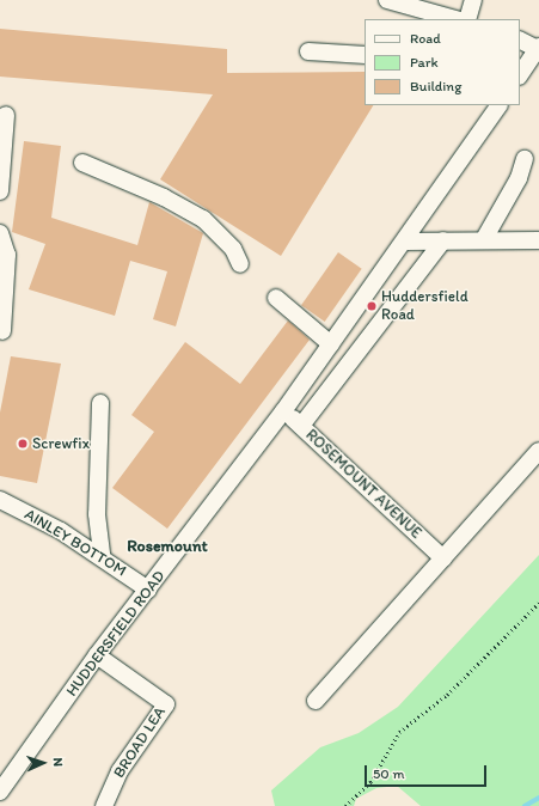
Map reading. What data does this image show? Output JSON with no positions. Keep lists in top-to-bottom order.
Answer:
{
  "streets": {
    "street": [
      "ROSEMOUNT AVENUE",
      "AINLEY BOTTOM",
      "HUDDERSFIELD ROAD",
      "BROAD LEA"
    ]
  },
  "crossings": [
    ["ROSEMOUNT AVENUE", "HUDDERSFIELD ROAD"],
    ["AINLEY BOTTOM", "HUDDERSFIELD ROAD"],
    ["HUDDERSFIELD ROAD", "BROAD LEA"]
  ],
  "districts": ["Rosemount"],
  "places": ["Huddersfield Road", "Screwfix"],
  "legend": ["Road", "Park", "Building"],
  "scale_bar": "50 m",
  "north": "right"
}
